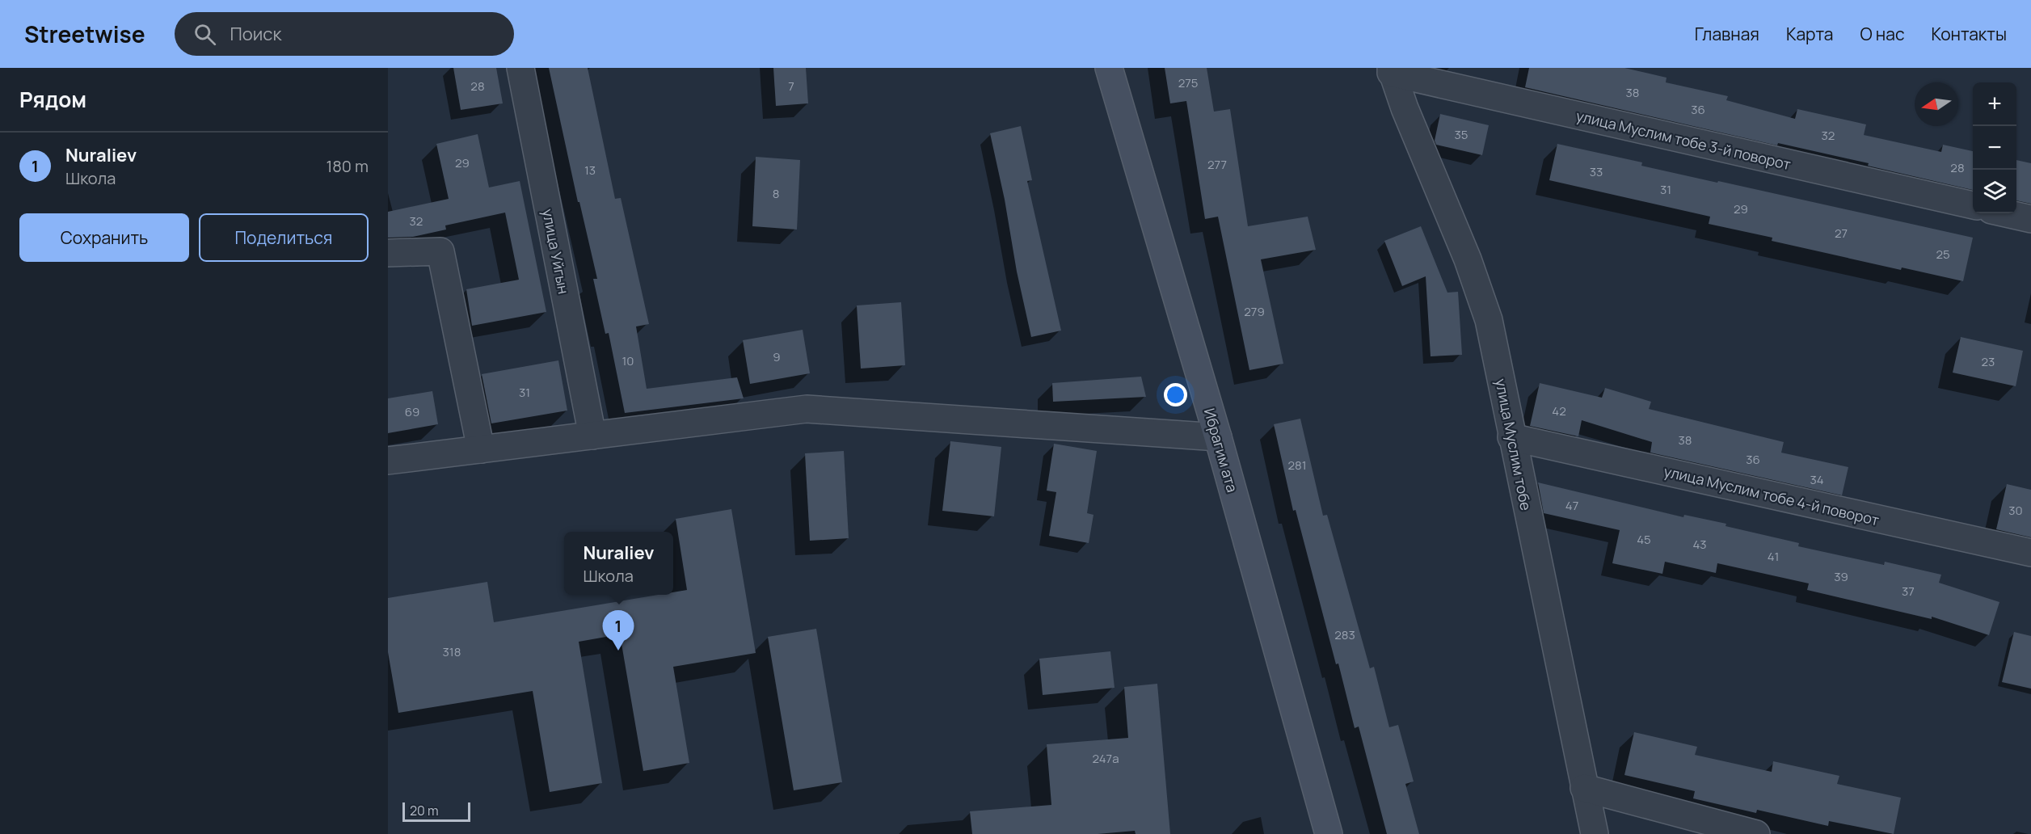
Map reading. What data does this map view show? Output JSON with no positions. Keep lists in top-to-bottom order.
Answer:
{
  "streets": {
    "street": [
      "улица Муслим тобе 3-й поворот",
      "улица Уйгын",
      "улица Муслим тобе",
      "Ибрагим ата",
      "улица Муслим тобе 4-й поворот"
    ]
  },
  "crossings": [
    ["улица Муслим тобе 3-й поворот", "улица Муслим тобе"],
    ["улица Муслим тобе", "улица Муслим тобе 4-й поворот"]
  ],
  "house_numbers": [
    "275",
    "28",
    "7",
    "38",
    "36",
    "35",
    "32",
    "29",
    "277",
    "28",
    "13",
    "33",
    "31",
    "8",
    "29",
    "32",
    "27",
    "25",
    "279",
    "9",
    "10",
    "23",
    "31",
    "42",
    "69",
    "38",
    "36",
    "281",
    "34",
    "47",
    "30",
    "45",
    "43",
    "41",
    "39",
    "37",
    "283",
    "318",
    "247а"
  ],
  "scale_bar": "20 m",
  "north": "left",
  "page": {
    "header": "Streetwise",
    "search": "Поиск",
    "nav": [
      "Главная",
      "Карта",
      "О нас",
      "Контакты"
    ],
    "heading": "Рядом",
    "map_buttons": ["+", "−"],
    "list": [
      {
        "mark": "1",
        "name": "Nuraliev",
        "note": "Школа",
        "value": "180 m"
      }
    ],
    "buttons": ["Сохранить", "Поделиться"],
    "popup": ["Nuraliev", "Школа"],
    "pins": "1",
    "scale": "20 m"
  }
}
